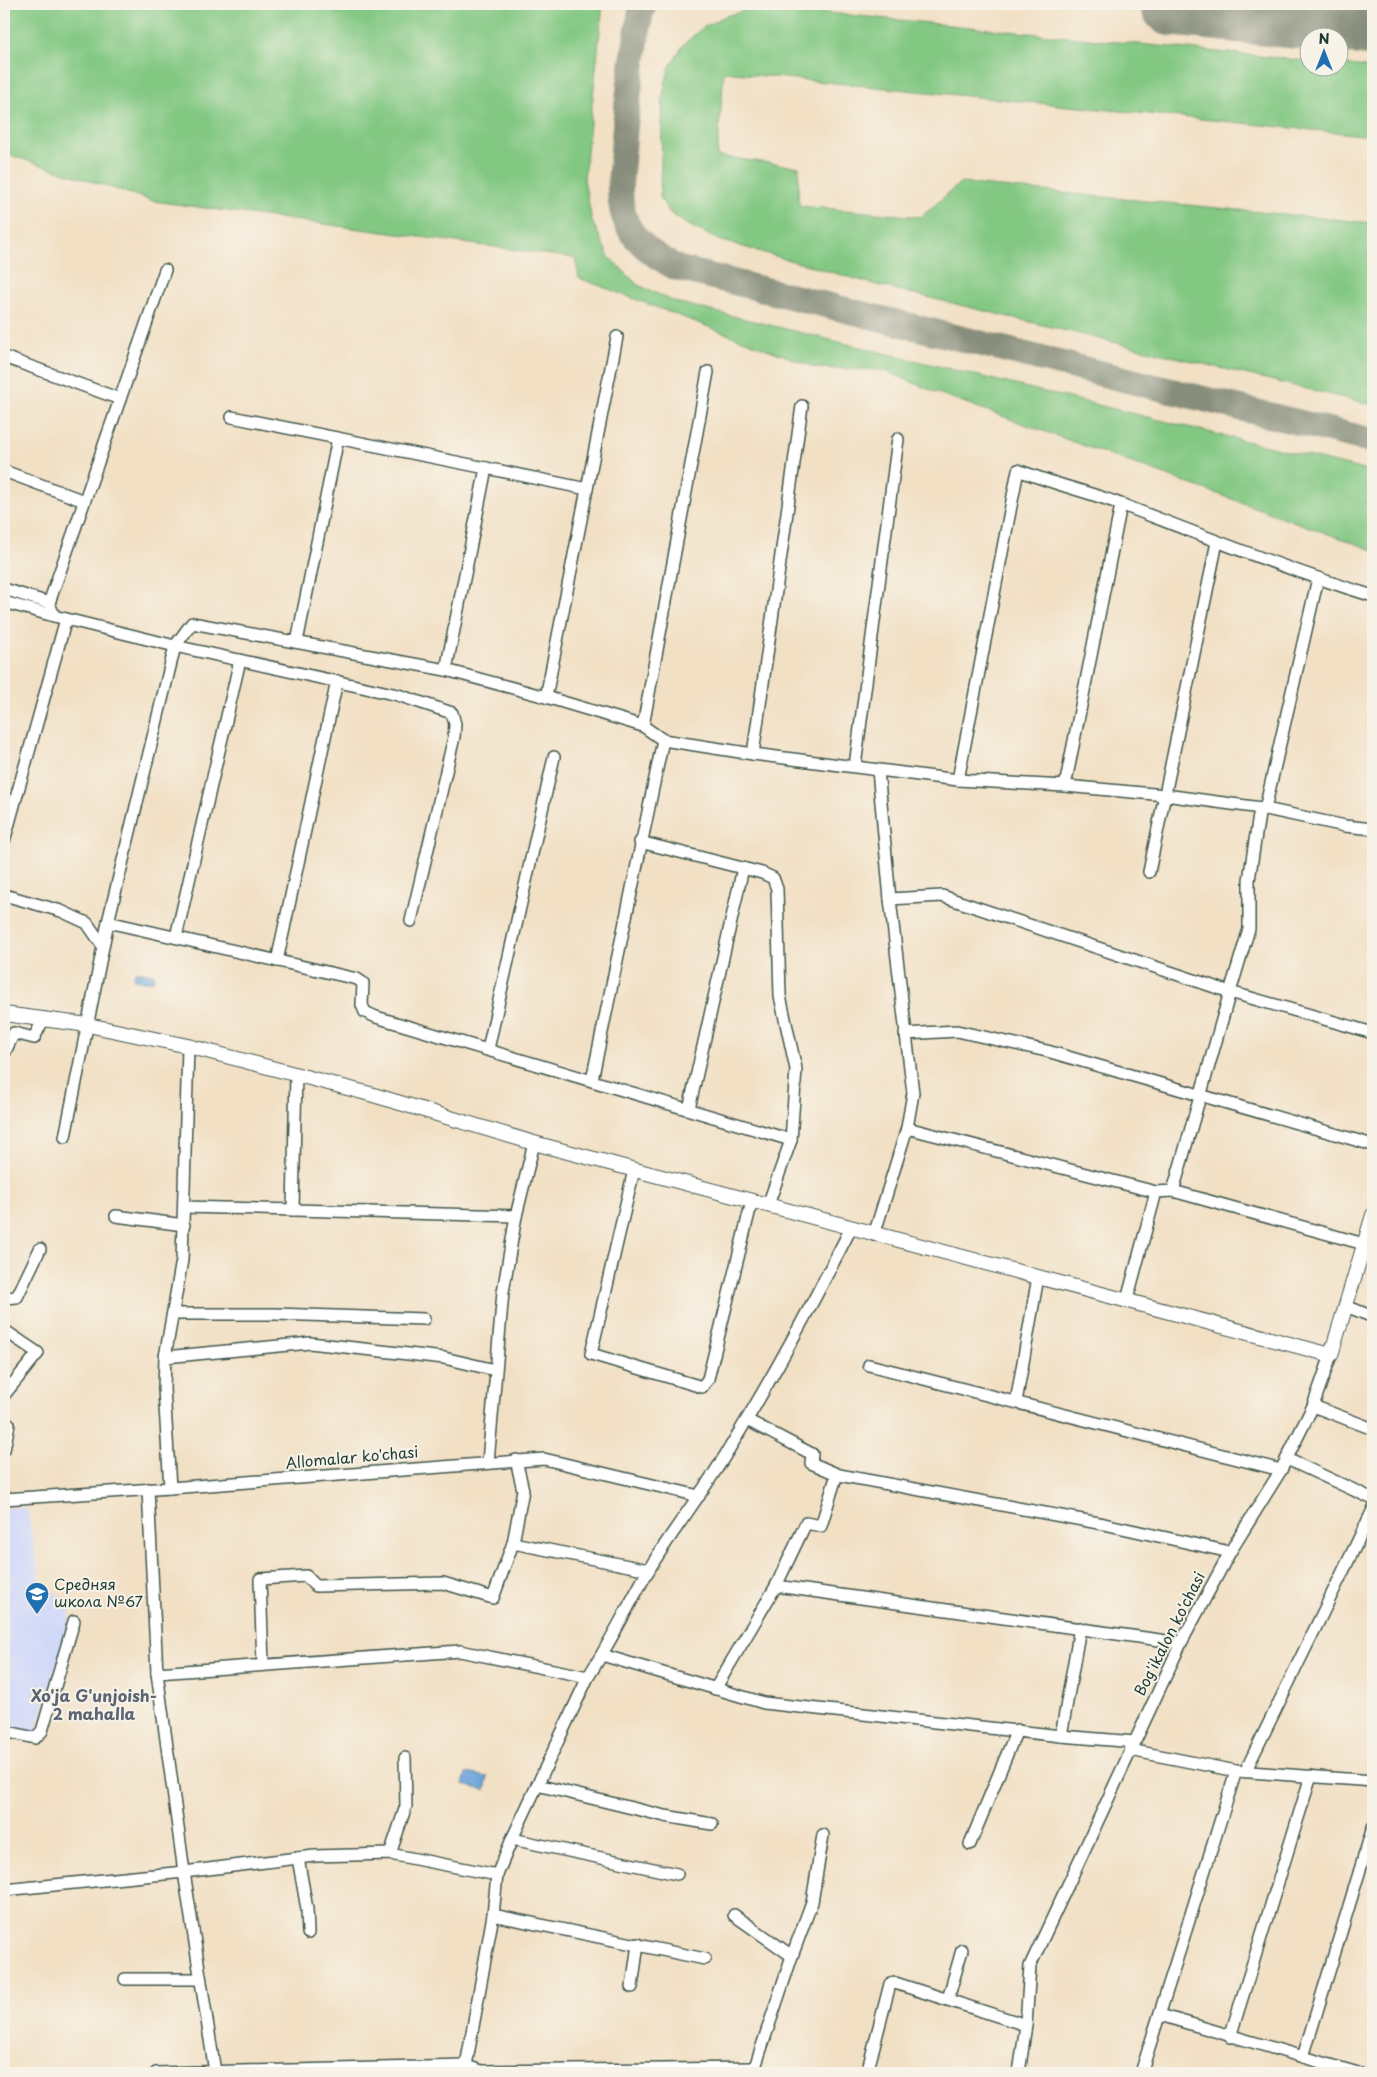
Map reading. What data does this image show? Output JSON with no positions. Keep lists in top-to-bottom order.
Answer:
{
  "streets": {
    "street": ["Allomalar ko'chasi", "Bog'ikalon ko'chasi"]
  },
  "districts": ["Xo'ja G'unjoish- 2 mahalla"],
  "places": {
    "school or university": ["Средняя школа №67"]
  },
  "north": "top"
}
